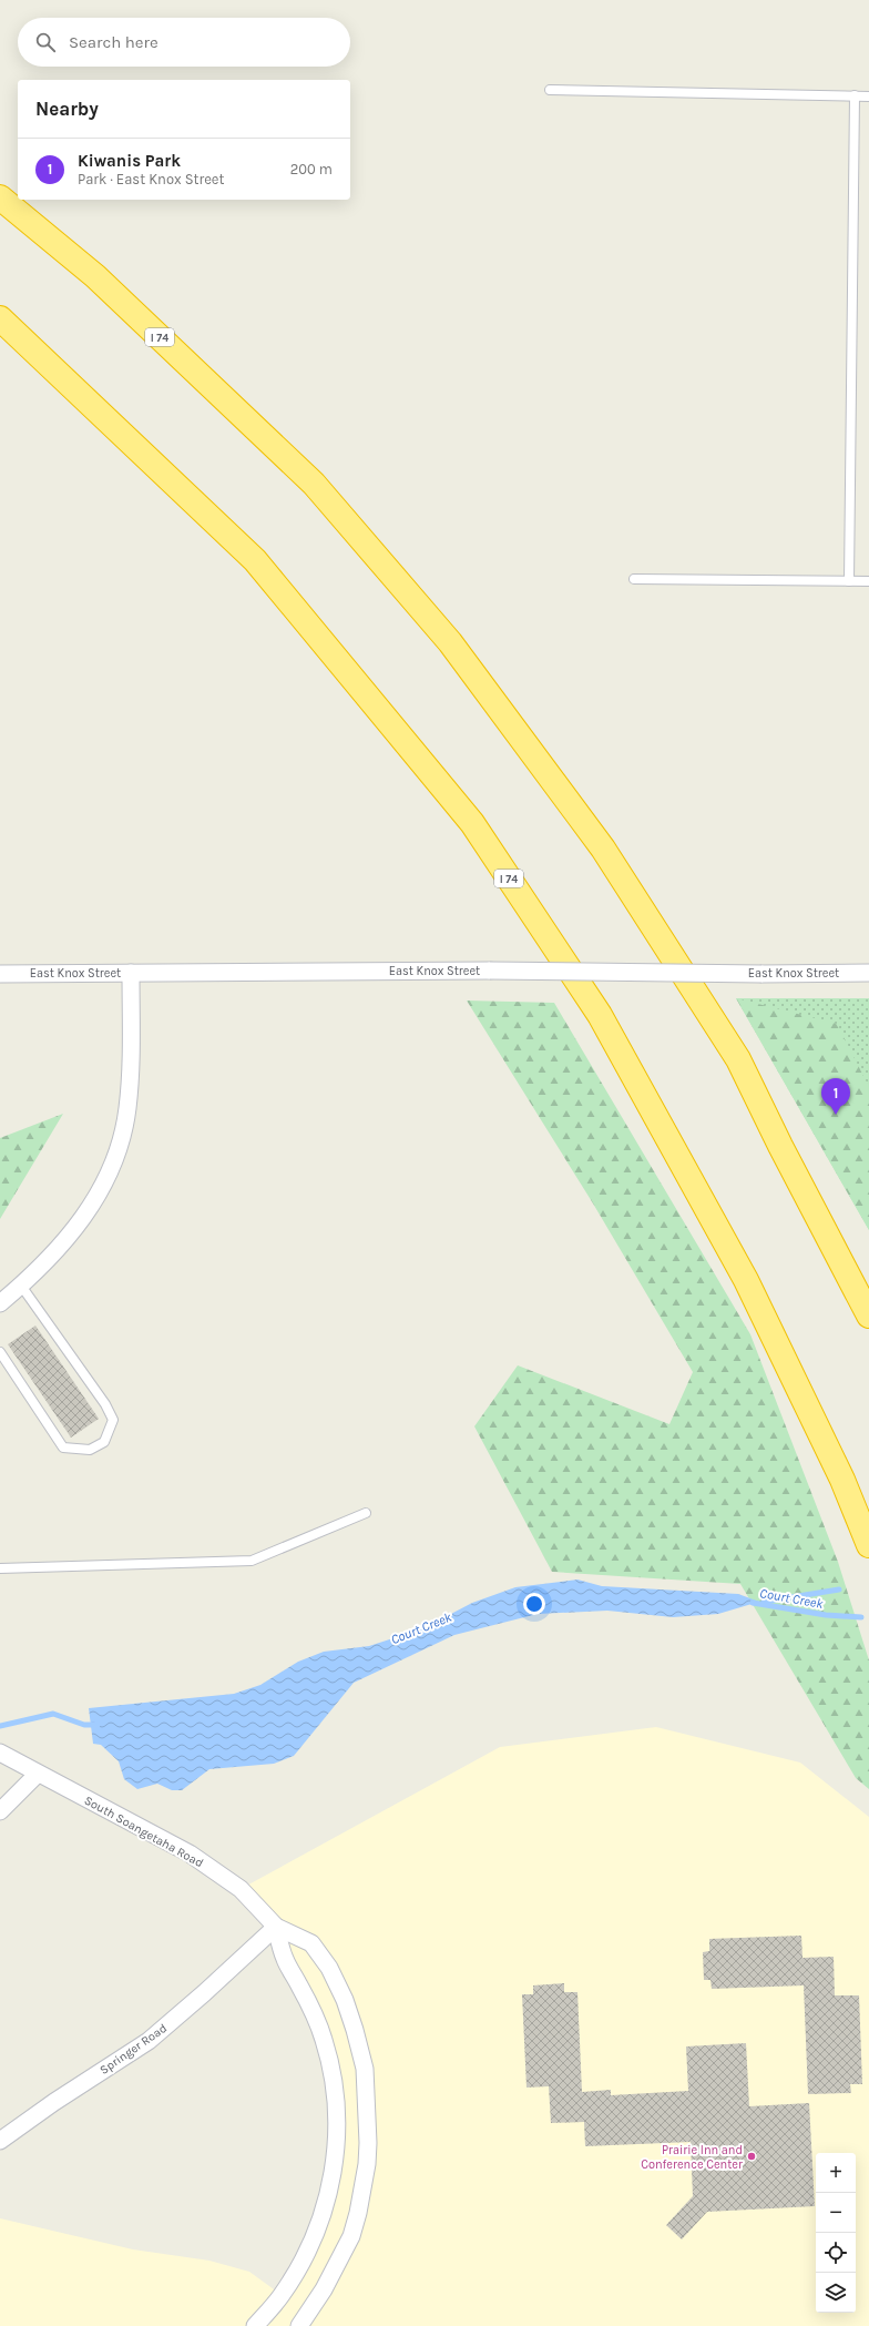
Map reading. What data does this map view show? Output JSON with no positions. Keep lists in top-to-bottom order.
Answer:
{
  "streets": {
    "highway": ["I 74"],
    "street": ["East Knox Street", "South Soangetaha Road", "Springer Road"]
  },
  "crossings": [
    ["South Soangetaha Road", "Springer Road"]
  ],
  "water": ["Court Creek"],
  "places": ["Prairie Inn and Conference Center"],
  "page": {
    "search": "Search here",
    "heading": "Nearby",
    "list": [
      {
        "mark": "1",
        "name": "Kiwanis Park",
        "note": "Park · East Knox Street",
        "value": "200 m"
      }
    ],
    "pins": "1",
    "map_buttons": ["+", "−"]
  }
}
